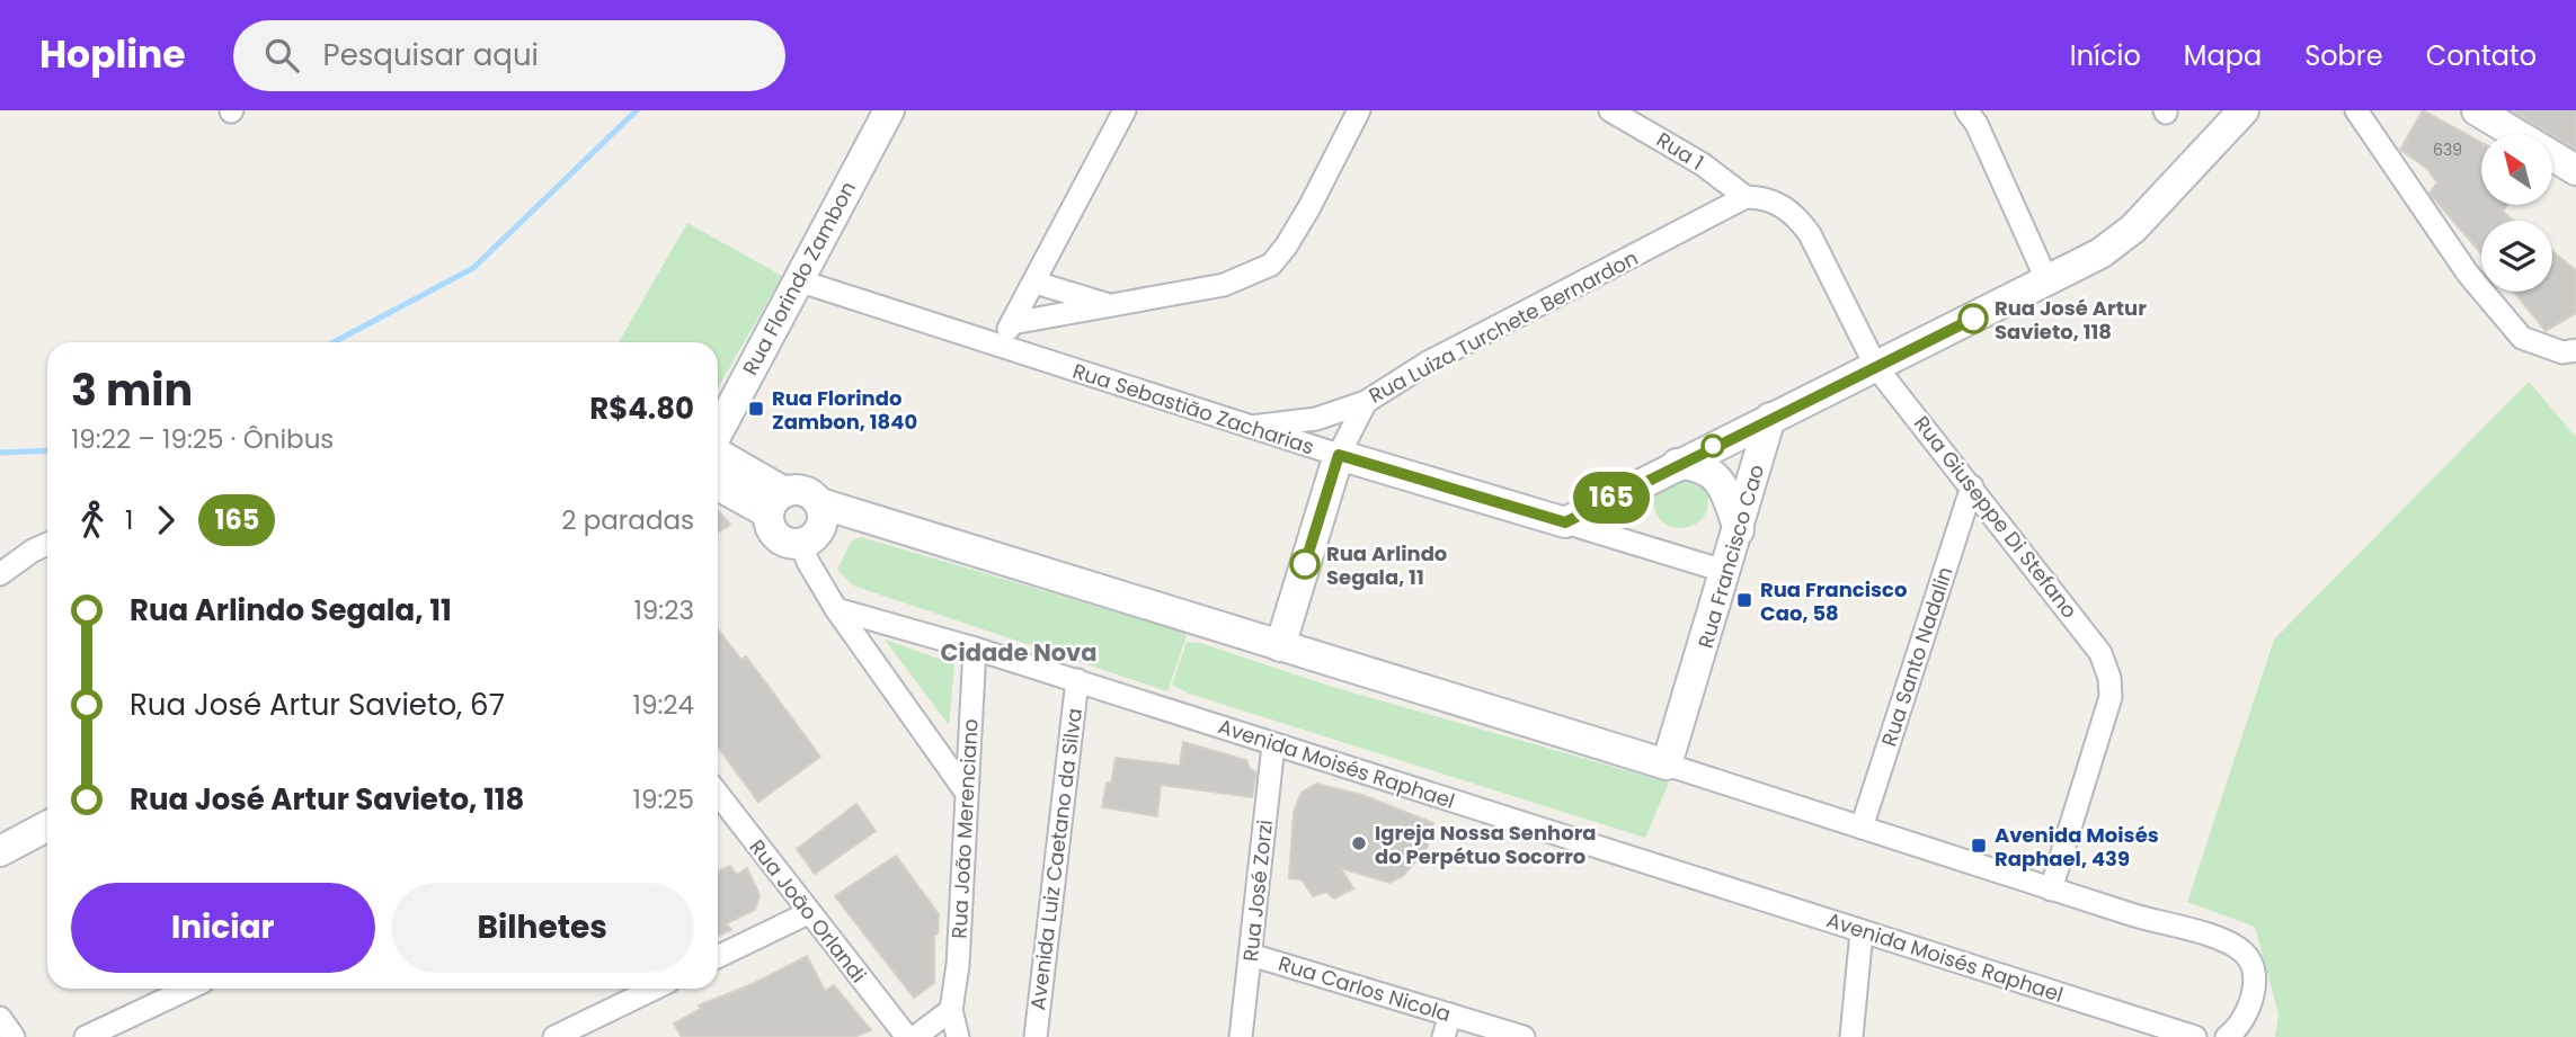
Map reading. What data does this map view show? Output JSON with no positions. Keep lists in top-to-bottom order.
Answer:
{
  "streets": {
    "street": [
      "Rua 1",
      "Rua Florindo Zambon",
      "Rua Luiza Turchete Bernardon",
      "Rua Sebastião Zacharias",
      "Rua Giuseppe Di Stefano",
      "Rua Francisco Cao",
      "Rua Santo Nadalin",
      "Avenida Moisés Raphael",
      "Rua João Merenciano",
      "Avenida Luiz Caetano da Silva",
      "Rua José Zorzi",
      "Rua João Orlandi",
      "Rua Carlos Nicola"
    ]
  },
  "crossings": [
    ["Rua 1", "Rua Luiza Turchete Bernardon"],
    ["Rua 1", "Rua Giuseppe Di Stefano"],
    ["Rua Florindo Zambon", "Rua Sebastião Zacharias"],
    ["Rua Luiza Turchete Bernardon", "Rua Sebastião Zacharias"],
    ["Rua Luiza Turchete Bernardon", "Rua Giuseppe Di Stefano"],
    ["Rua Sebastião Zacharias", "Rua Francisco Cao"],
    ["Rua Giuseppe Di Stefano", "Rua Santo Nadalin"],
    ["Avenida Moisés Raphael", "Rua João Merenciano"],
    ["Avenida Moisés Raphael", "Avenida Luiz Caetano da Silva"],
    ["Avenida Moisés Raphael", "Rua José Zorzi"],
    ["Rua José Zorzi", "Rua Carlos Nicola"]
  ],
  "districts": ["Cidade Nova"],
  "places": {
    "other": ["Rua José Artur Savieto, 118", "Rua Arlindo Segala, 11", "Igreja Nossa Senhora do Perpétuo Socorro"],
    "transit": ["Rua Florindo Zambon, 1840", "Rua Francisco Cao, 58", "Avenida Moisés Raphael, 439"]
  },
  "lines": ["bus line 165"],
  "house_numbers": ["639"],
  "north": "top left",
  "page": {
    "header": "Hopline",
    "search": "Pesquisar aqui",
    "nav": [
      "Início",
      "Mapa",
      "Sobre",
      "Contato"
    ],
    "on_map": "165",
    "heading": ["3 min", "19:22 – 19:25 · Ônibus", "R$4.80"],
    "legs": ["1", "165", "2 paradas"],
    "list": [
      {
        "name": "Rua Arlindo Segala, 11",
        "value": "19:23"
      },
      {
        "name": "Rua José Artur Savieto, 67",
        "value": "19:24"
      },
      {
        "name": "Rua José Artur Savieto, 118",
        "value": "19:25"
      }
    ],
    "buttons": ["Iniciar", "Bilhetes"]
  }
}
